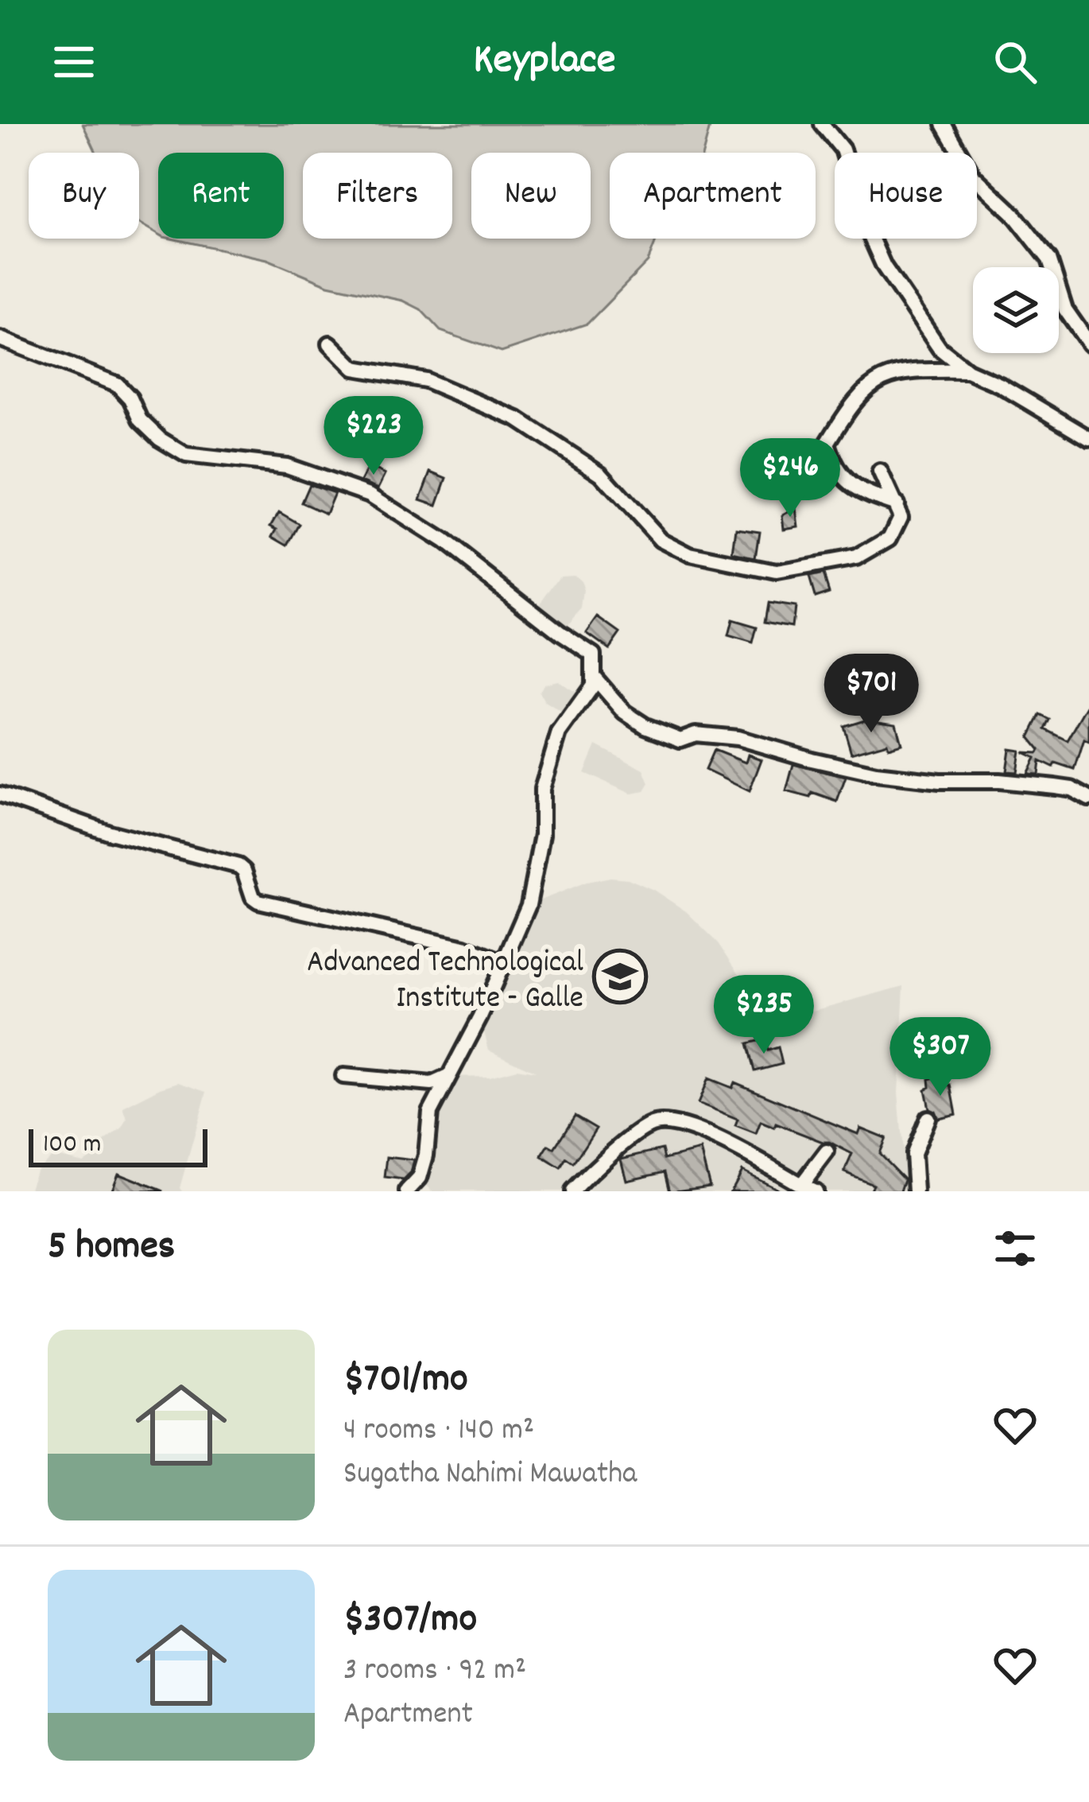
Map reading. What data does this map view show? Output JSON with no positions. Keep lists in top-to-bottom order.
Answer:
{
  "places": {
    "school or university": ["Advanced Technological Institute - Galle"]
  },
  "scale_bar": "100 m",
  "page": {
    "header": "Keyplace",
    "chip": [
      "Buy",
      "Rent",
      "Filters",
      "New",
      "Apartment",
      "House"
    ],
    "price": [
      "$223",
      "$246",
      "$701",
      "$235",
      "$307"
    ],
    "scale": "100 m",
    "heading": "5 homes",
    "list": [
      {
        "name": "$701/mo",
        "note": "4 rooms · 140 m² · Sugatha Nahimi Mawatha"
      },
      {
        "name": "$307/mo",
        "note": "3 rooms · 92 m² · Apartment"
      }
    ]
  }
}
